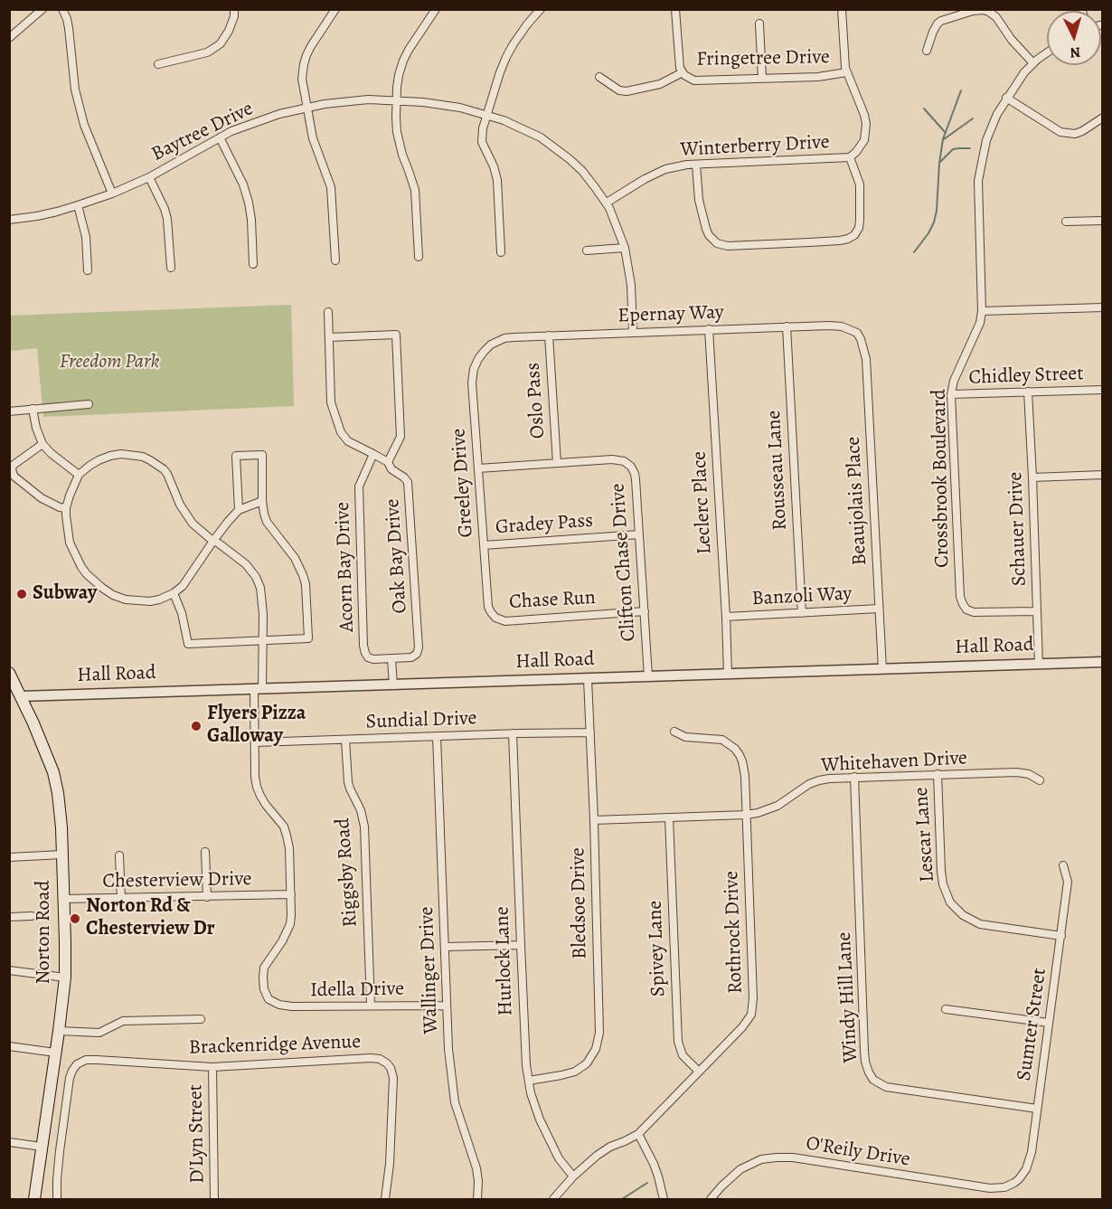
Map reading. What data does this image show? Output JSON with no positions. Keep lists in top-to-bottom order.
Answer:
{
  "streets": {
    "main road": ["Norton Road"],
    "street": [
      "Fringetree Drive",
      "Baytree Drive",
      "Winterberry Drive",
      "Epernay Way",
      "Chidley Street",
      "Oslo Pass",
      "Rousseau Lane",
      "Crossbrook Boulevard",
      "Greeley Drive",
      "Beaujolais Place",
      "Leclerc Place",
      "Gradey Pass",
      "Schauer Drive",
      "Oak Bay Drive",
      "Clifton Chase Drive",
      "Acorn Bay Drive",
      "Banzoli Way",
      "Chase Run",
      "Hall Road",
      "Sundial Drive",
      "Whitehaven Drive",
      "Lescar Lane",
      "Riggsby Road",
      "Chesterview Drive",
      "Bledsoe Drive",
      "Rothrock Drive",
      "Spivey Lane",
      "Hurlock Lane",
      "Wallinger Drive",
      "Idella Drive",
      "Windy Hill Lane",
      "Sumter Street",
      "Brackenridge Avenue",
      "D'Lyn Street",
      "O'Reily Drive"
    ]
  },
  "crossings": [
    ["Baytree Drive", "Winterberry Drive"],
    ["Baytree Drive", "Epernay Way"],
    ["Epernay Way", "Oslo Pass"],
    ["Epernay Way", "Rousseau Lane"],
    ["Epernay Way", "Greeley Drive"],
    ["Epernay Way", "Beaujolais Place"],
    ["Epernay Way", "Leclerc Place"],
    ["Chidley Street", "Crossbrook Boulevard"],
    ["Chidley Street", "Schauer Drive"],
    ["Oslo Pass", "Clifton Chase Drive"],
    ["Rousseau Lane", "Banzoli Way"],
    ["Crossbrook Boulevard", "Schauer Drive"],
    ["Greeley Drive", "Gradey Pass"],
    ["Greeley Drive", "Chase Run"],
    ["Beaujolais Place", "Banzoli Way"],
    ["Beaujolais Place", "Hall Road"],
    ["Leclerc Place", "Banzoli Way"],
    ["Leclerc Place", "Hall Road"],
    ["Gradey Pass", "Clifton Chase Drive"],
    ["Schauer Drive", "Hall Road"],
    ["Oak Bay Drive", "Acorn Bay Drive"],
    ["Clifton Chase Drive", "Chase Run"],
    ["Clifton Chase Drive", "Hall Road"],
    ["Hall Road", "Bledsoe Drive"],
    ["Hall Road", "Norton Road"],
    ["Sundial Drive", "Riggsby Road"],
    ["Sundial Drive", "Bledsoe Drive"],
    ["Sundial Drive", "Hurlock Lane"],
    ["Sundial Drive", "Wallinger Drive"],
    ["Whitehaven Drive", "Lescar Lane"],
    ["Whitehaven Drive", "Bledsoe Drive"],
    ["Whitehaven Drive", "Rothrock Drive"],
    ["Whitehaven Drive", "Spivey Lane"],
    ["Whitehaven Drive", "Windy Hill Lane"],
    ["Lescar Lane", "Sumter Street"],
    ["Riggsby Road", "Idella Drive"],
    ["Chesterview Drive", "Norton Road"],
    ["Chesterview Drive", "Idella Drive"],
    ["Bledsoe Drive", "Hurlock Lane"],
    ["Rothrock Drive", "Spivey Lane"],
    ["Wallinger Drive", "Idella Drive"],
    ["Windy Hill Lane", "Sumter Street"],
    ["Sumter Street", "O'Reily Drive"],
    ["Brackenridge Avenue", "D'Lyn Street"]
  ],
  "parks": ["Freedom Park"],
  "places": ["Subway", "Flyers Pizza Galloway", "Norton Rd & Chesterview Dr"],
  "north": "bottom"
}
